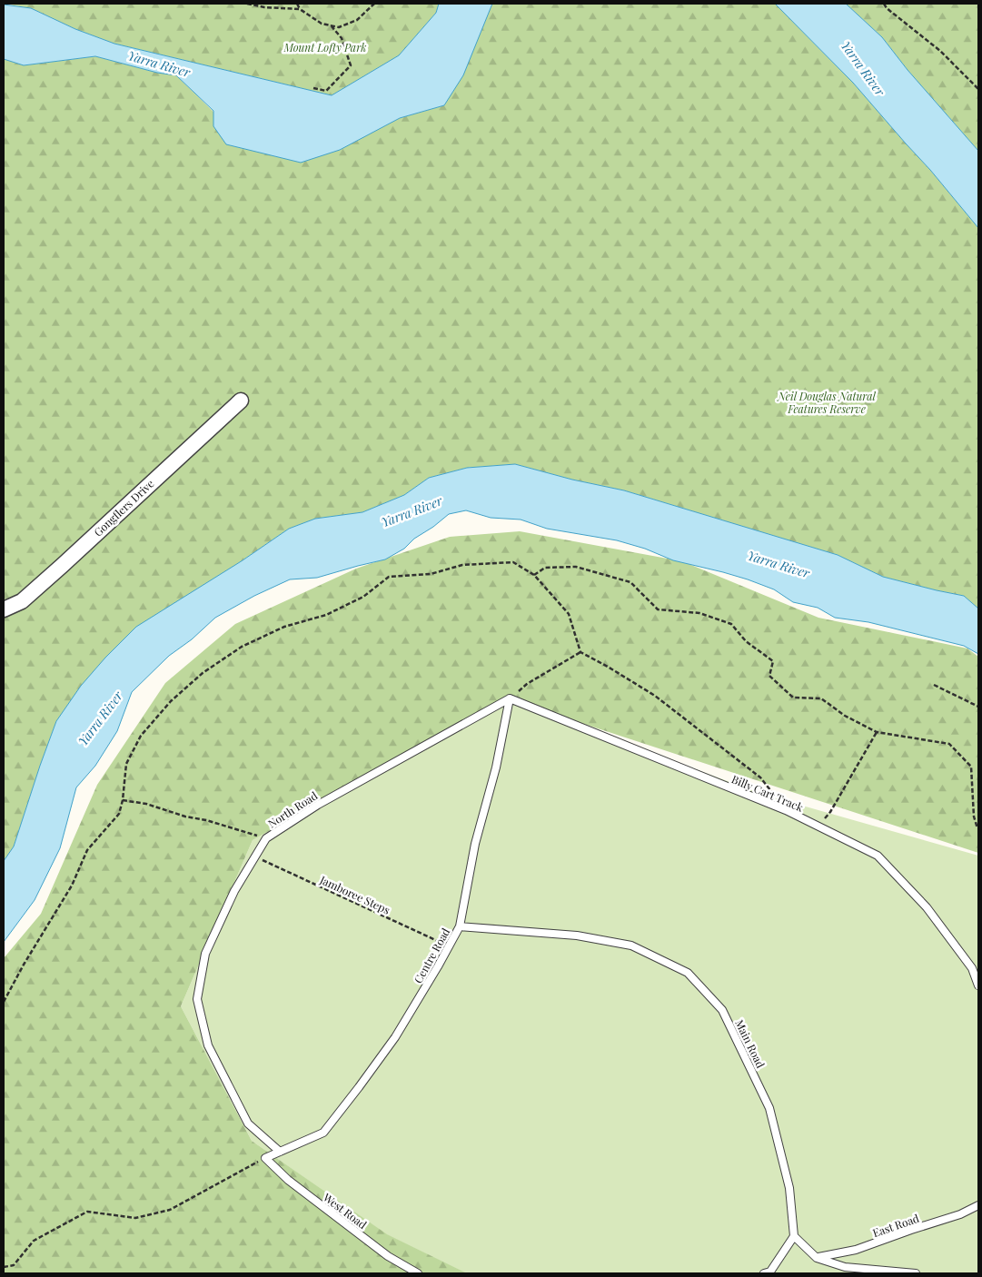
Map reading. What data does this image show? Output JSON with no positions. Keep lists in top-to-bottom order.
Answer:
{
  "streets": {
    "street": ["Gongflers Drive"],
    "lane": [
      "Billy Cart Track",
      "North Road",
      "Centre Road",
      "Main Road",
      "West Road",
      "East Road"
    ],
    "path": ["Jamboree Steps"]
  },
  "crossings": [
    ["Billy Cart Track", "North Road"],
    ["Billy Cart Track", "Centre Road"],
    ["North Road", "Jamboree Steps"],
    ["North Road", "Centre Road"],
    ["Jamboree Steps", "Centre Road"],
    ["Centre Road", "Main Road"],
    ["Centre Road", "West Road"]
  ],
  "water": ["Yarra River"],
  "parks": ["Mount Lofty Park", "Neil Douglas Natural Features Reserve"]
}
